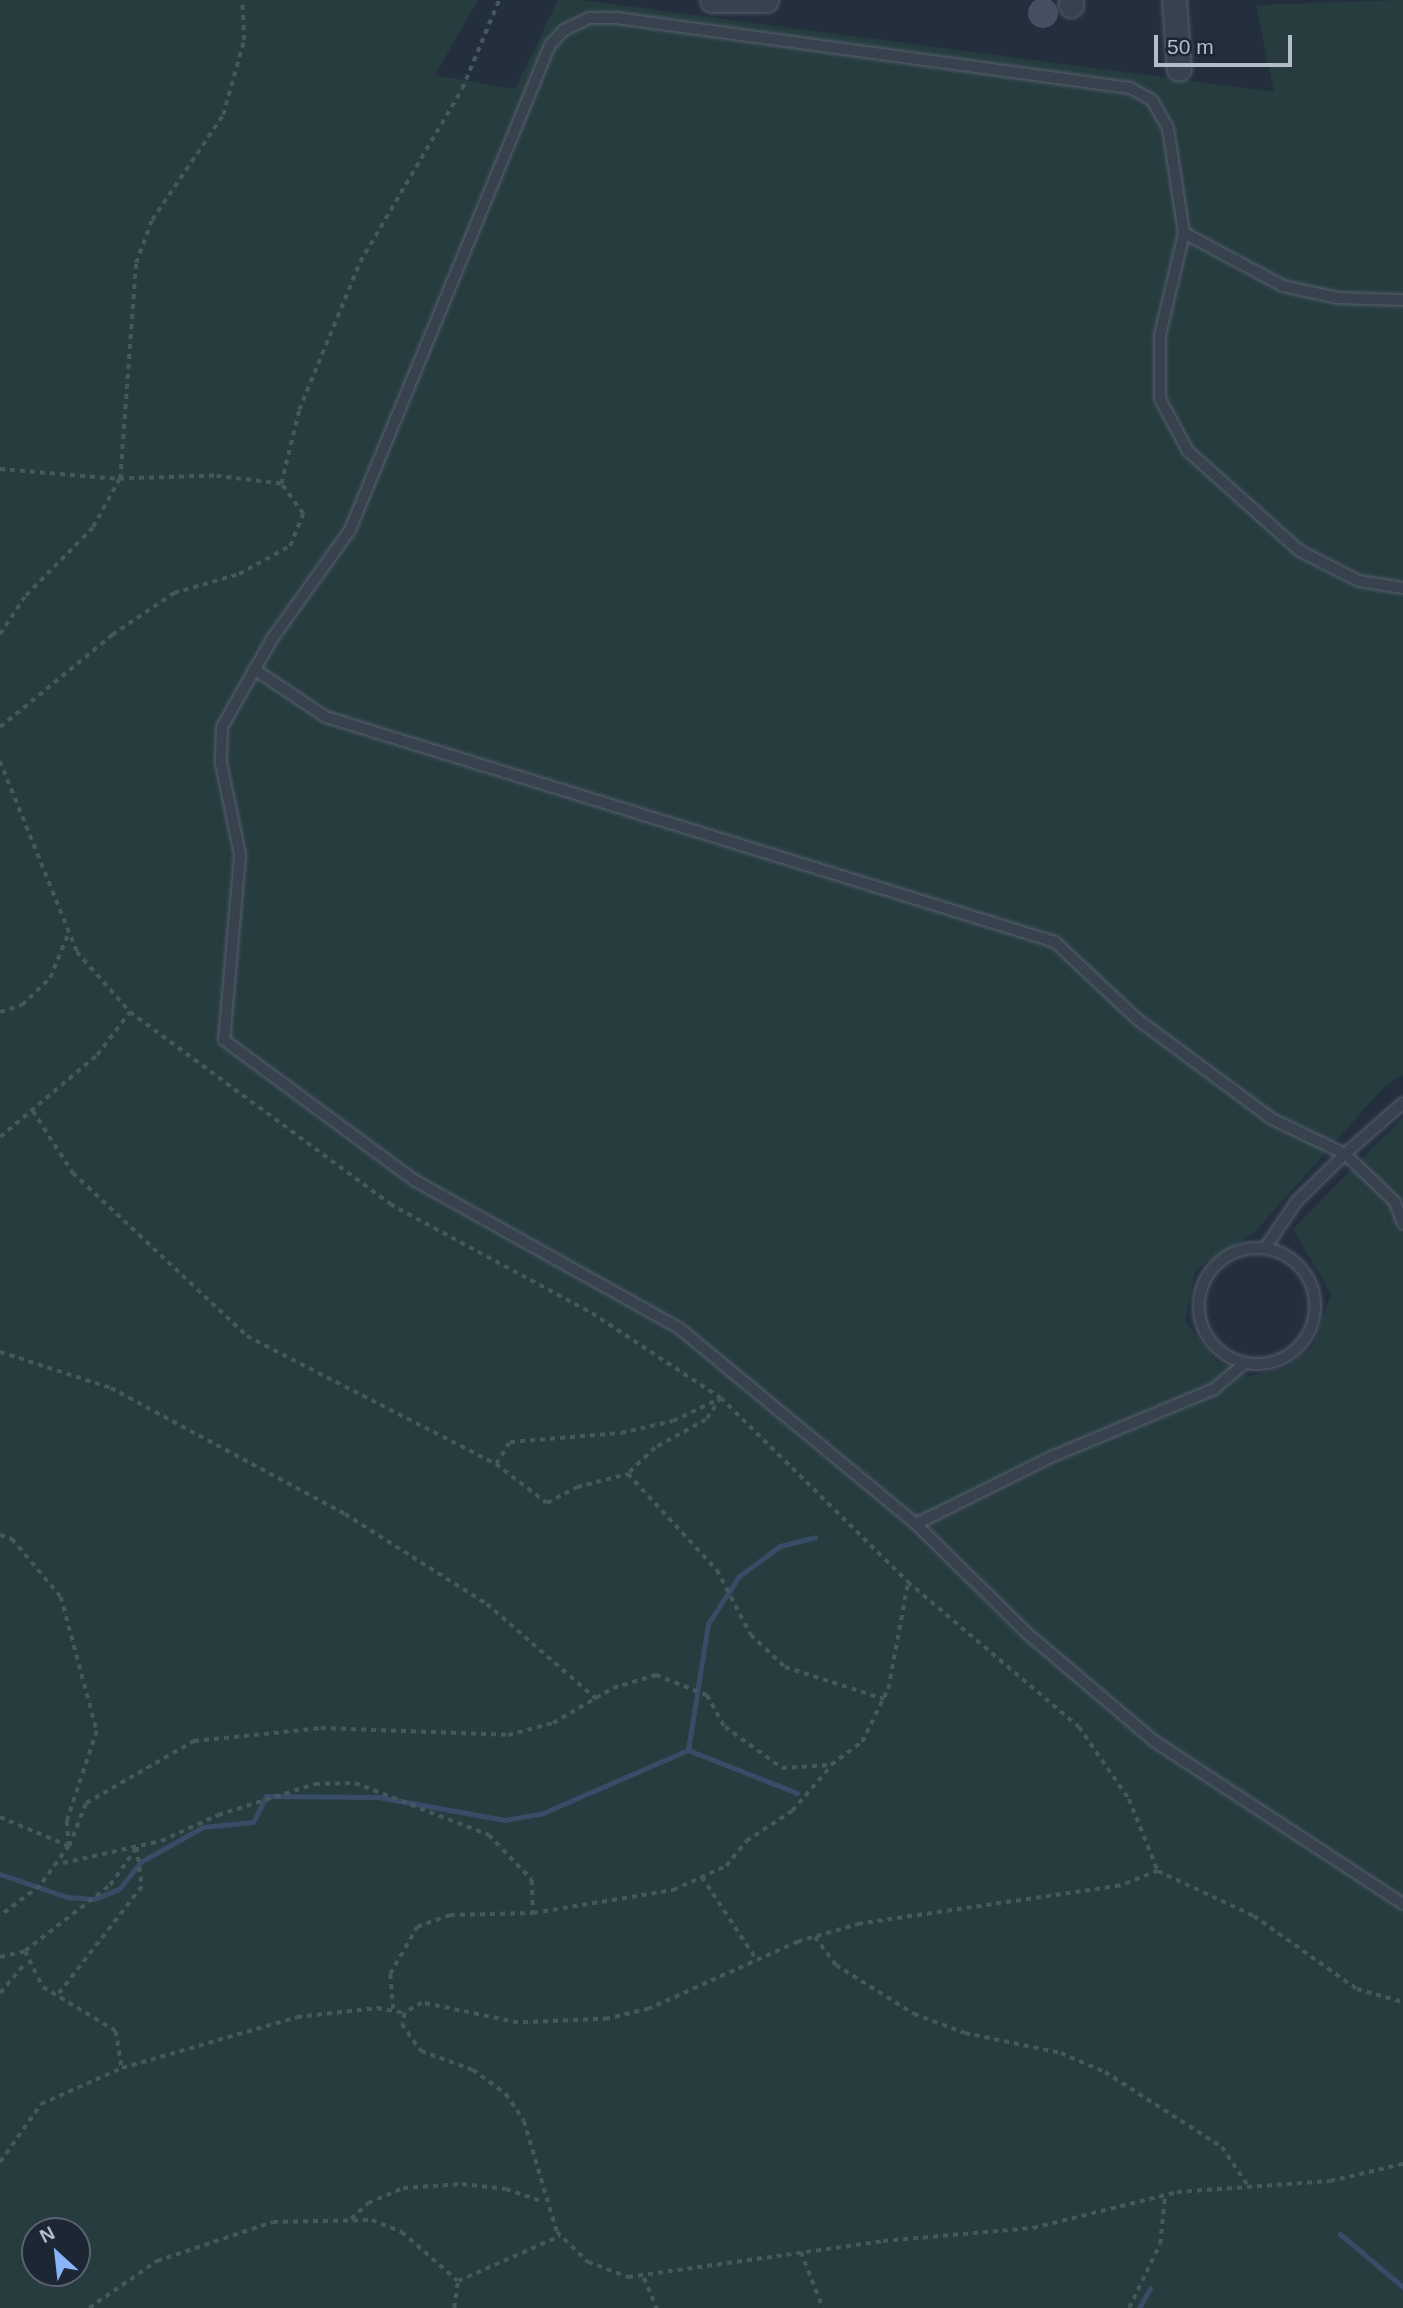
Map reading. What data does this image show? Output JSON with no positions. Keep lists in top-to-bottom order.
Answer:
{
  "scale_bar": "50 m",
  "north": "top left"
}
